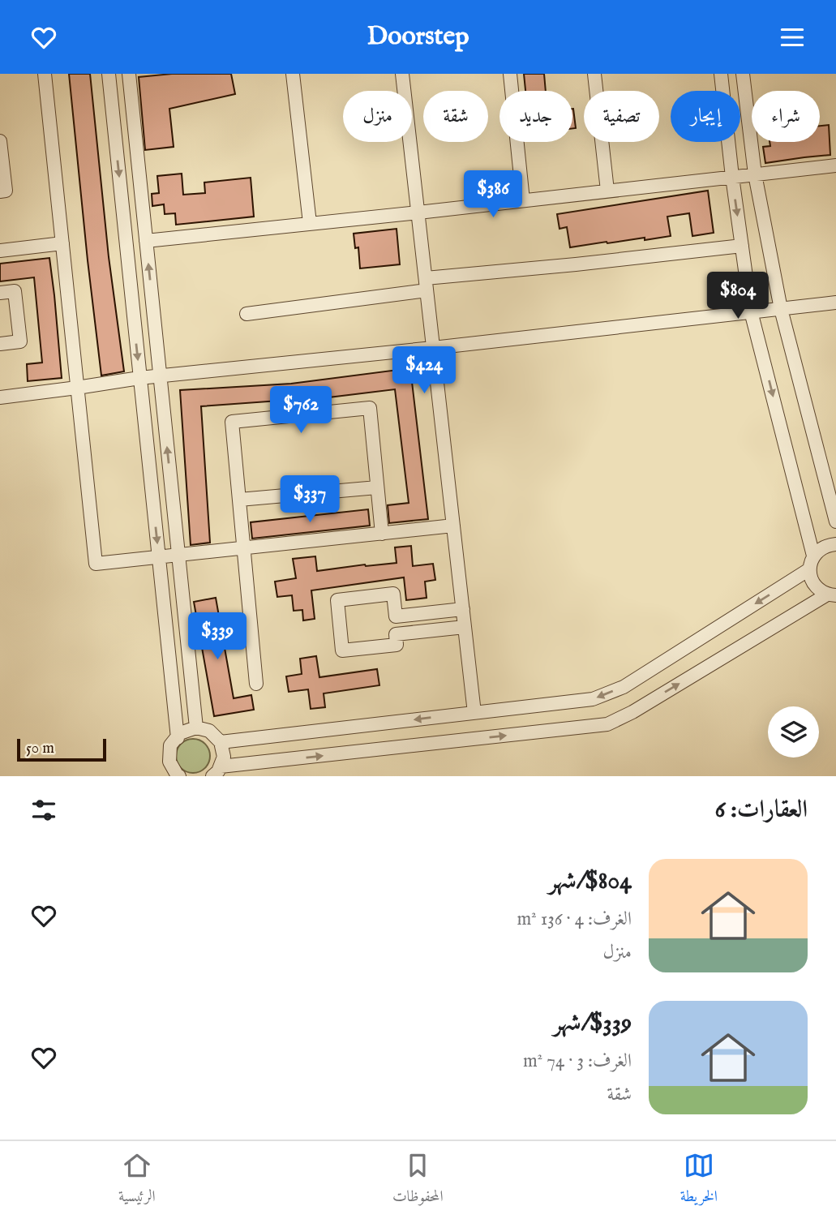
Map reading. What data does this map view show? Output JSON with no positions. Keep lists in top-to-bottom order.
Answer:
{
  "scale_bar": "50 m",
  "page": {
    "header": "Doorstep",
    "chip": [
      "شراء",
      "إيجار",
      "تصفية",
      "جديد",
      "شقة",
      "منزل"
    ],
    "price": [
      "$386",
      "$804",
      "$424",
      "$762",
      "$337",
      "$339"
    ],
    "scale": "50 m",
    "heading": "العقارات: 6",
    "list": [
      {
        "name": "$804/شهر",
        "note": "الغرف: 4 · 136 m² · منزل"
      },
      {
        "name": "$339/شهر",
        "note": "الغرف: 3 · 74 m² · شقة"
      }
    ],
    "tabs": ["الخريطة", "المحفوظات", "الرئيسية"]
  }
}
